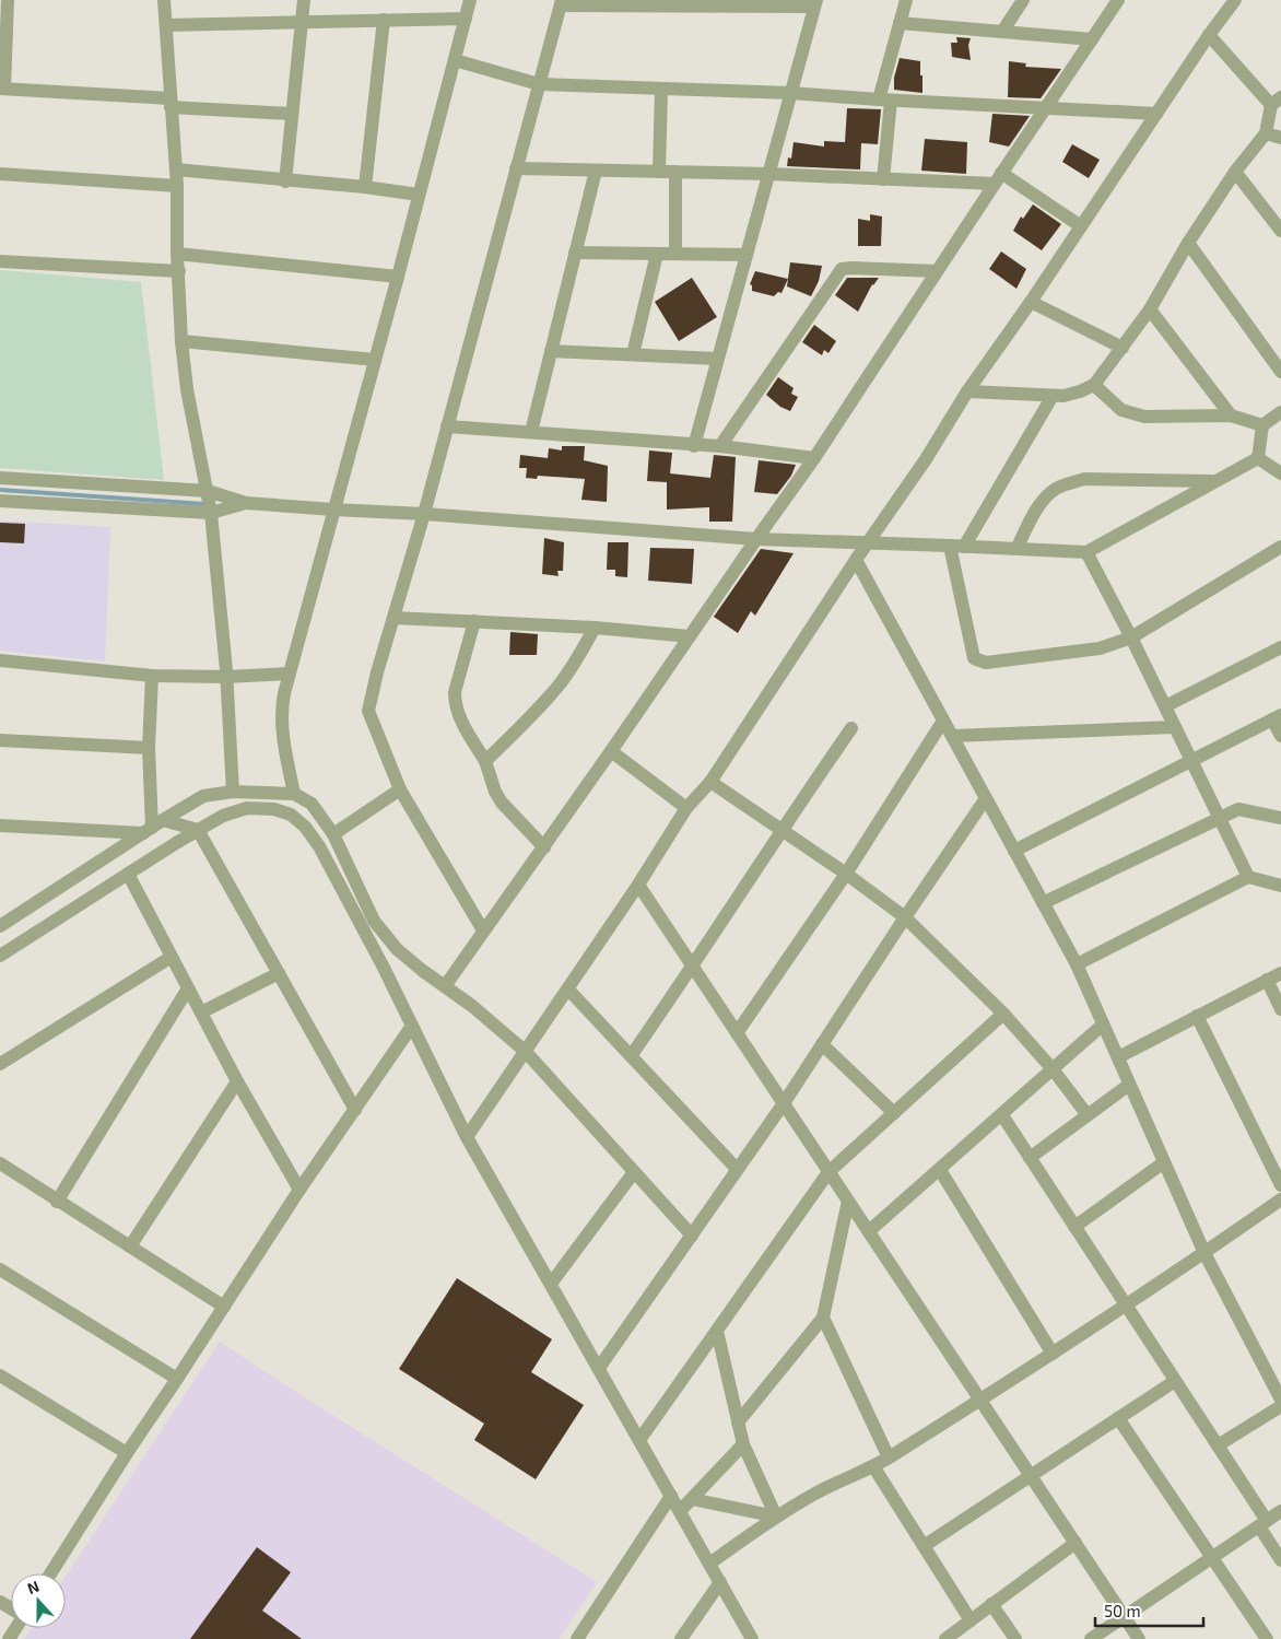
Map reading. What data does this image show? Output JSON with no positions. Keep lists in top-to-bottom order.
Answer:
{
  "scale_bar": "50 m",
  "north": "top"
}
